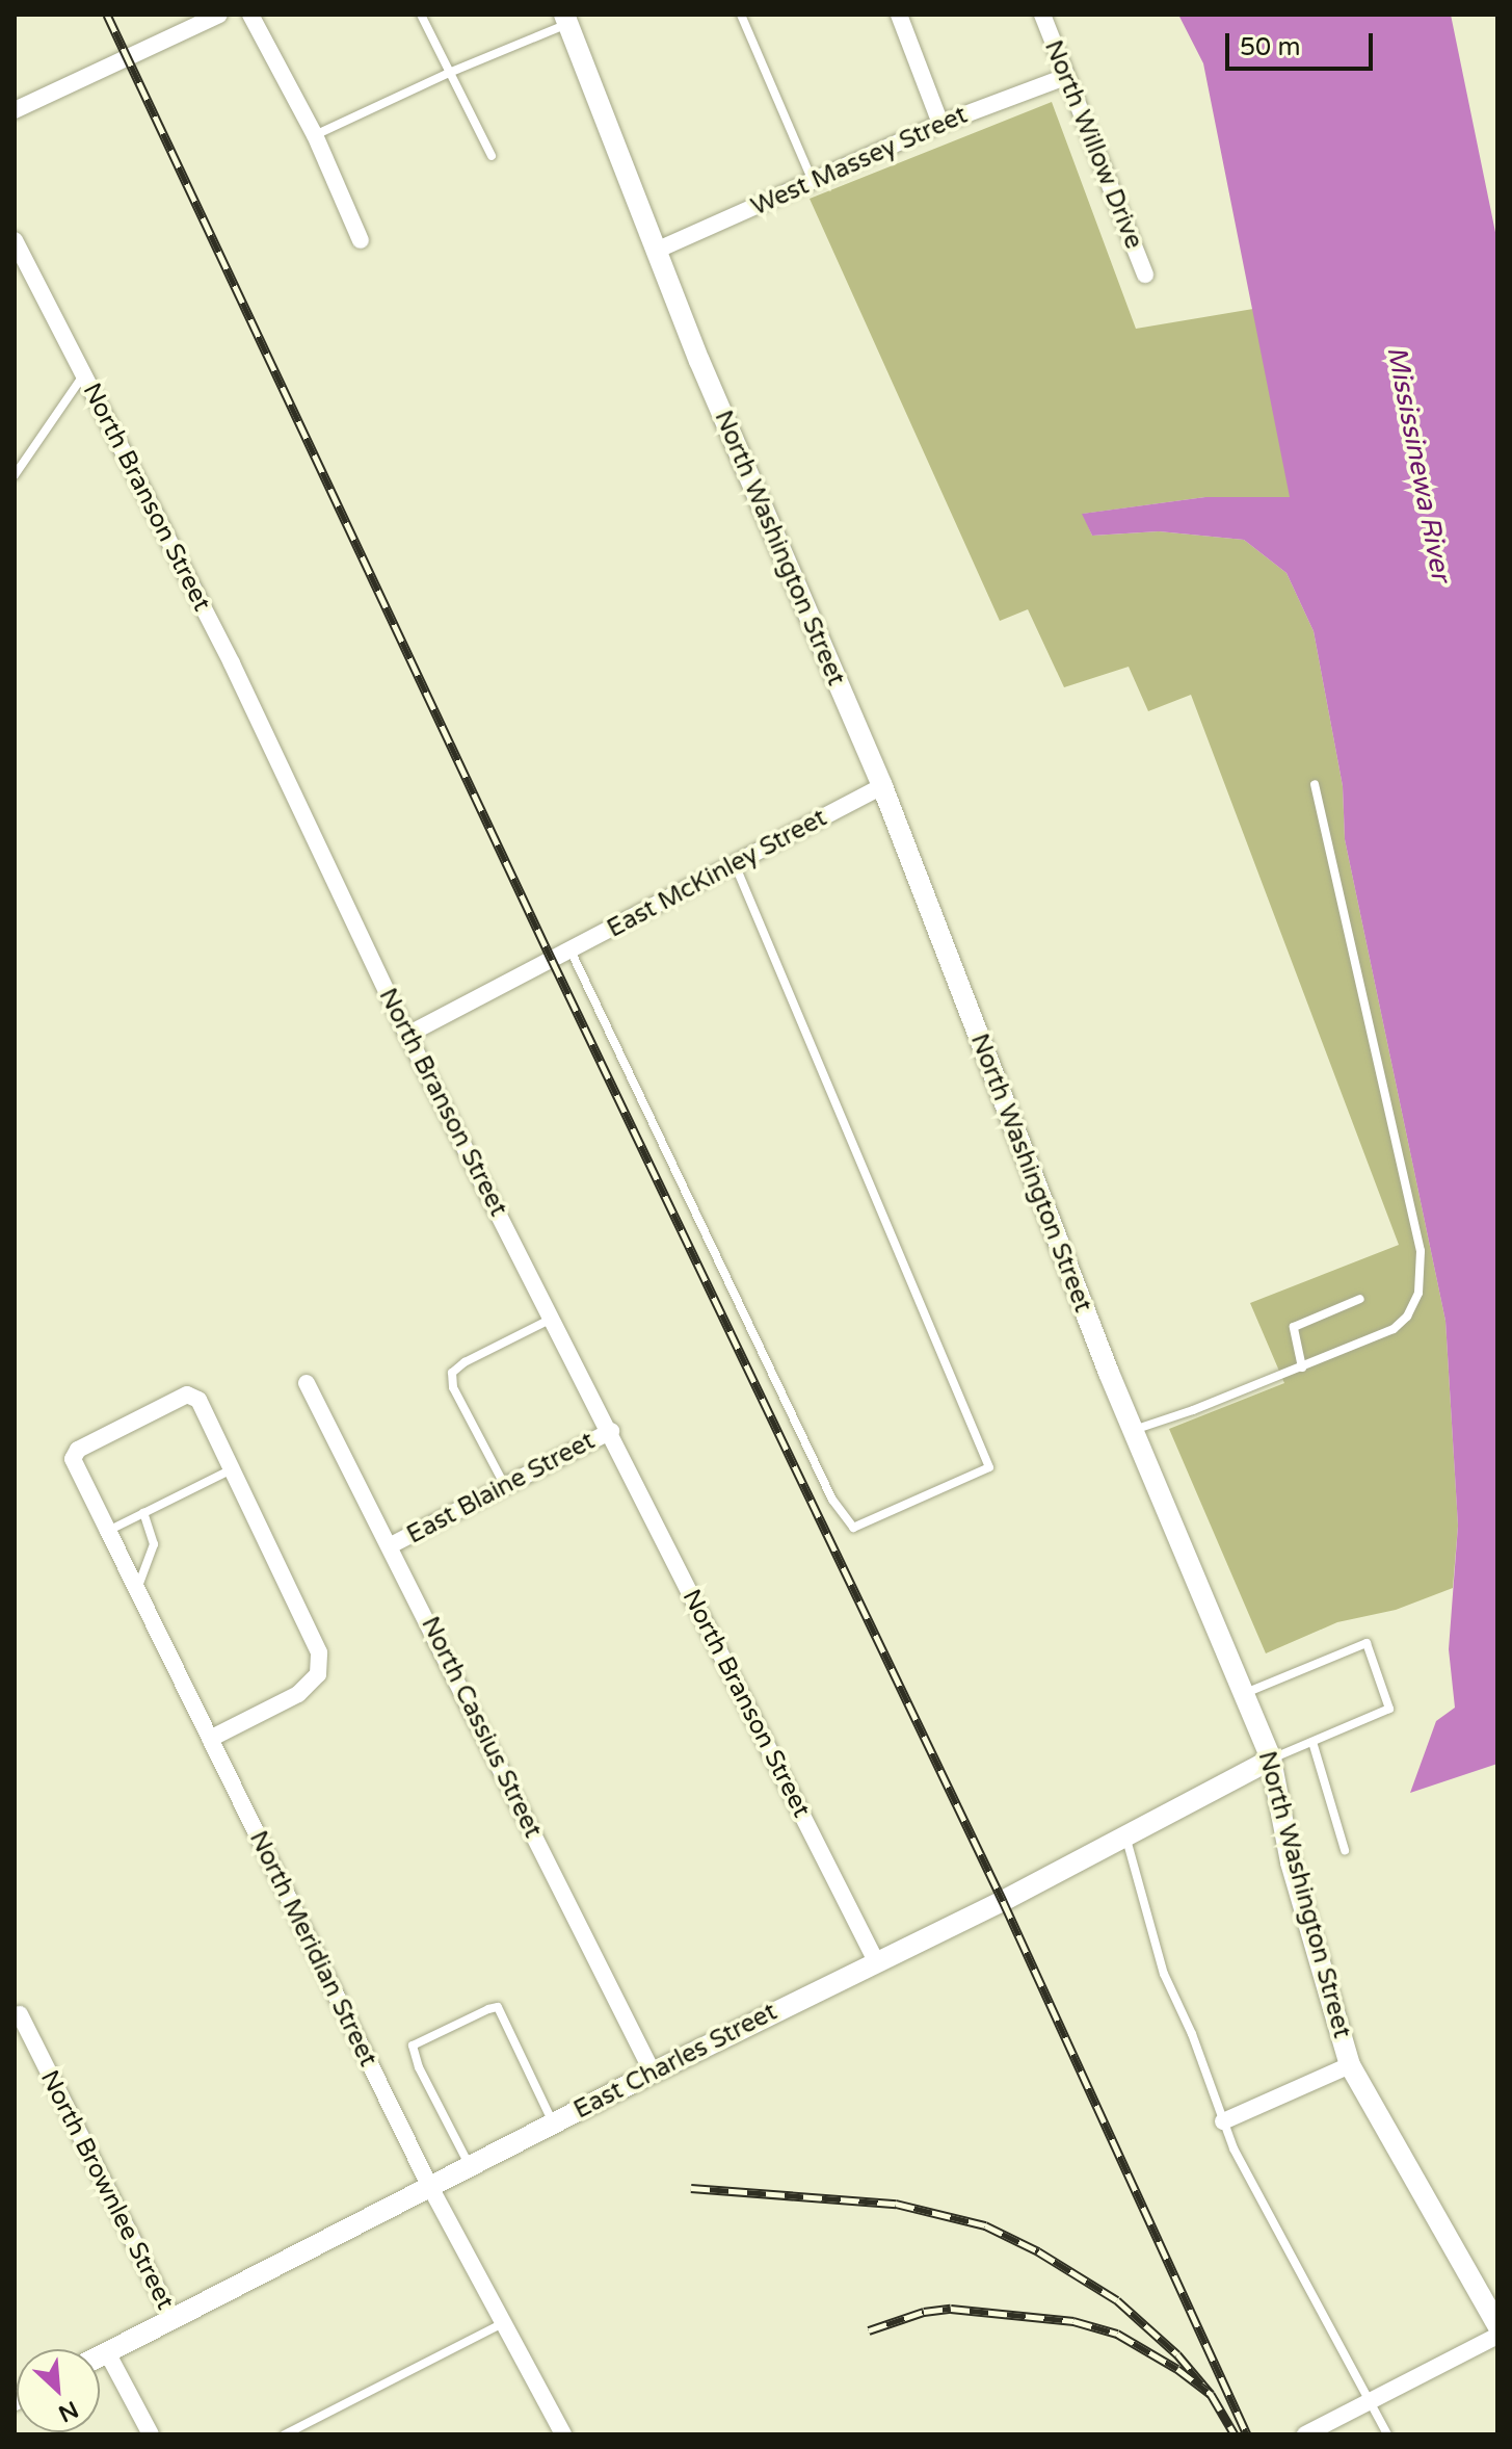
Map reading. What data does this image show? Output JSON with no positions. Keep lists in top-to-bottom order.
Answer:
{
  "streets": {
    "street": [
      "North Willow Drive",
      "West Massey Street",
      "North Branson Street",
      "North Washington Street",
      "East McKinley Street",
      "East Blaine Street",
      "North Cassius Street",
      "North Meridian Street",
      "East Charles Street",
      "North Brownlee Street"
    ]
  },
  "crossings": [
    ["North Willow Drive", "West Massey Street"],
    ["West Massey Street", "North Washington Street"],
    ["North Branson Street", "East McKinley Street"],
    ["North Branson Street", "East Blaine Street"],
    ["North Branson Street", "East Charles Street"],
    ["North Washington Street", "East McKinley Street"],
    ["North Washington Street", "East Charles Street"],
    ["East Blaine Street", "North Cassius Street"],
    ["North Cassius Street", "East Charles Street"],
    ["North Meridian Street", "East Charles Street"],
    ["East Charles Street", "North Brownlee Street"]
  ],
  "water": ["Mississinewa River"],
  "scale_bar": "50 m",
  "north": "bottom right"
}
